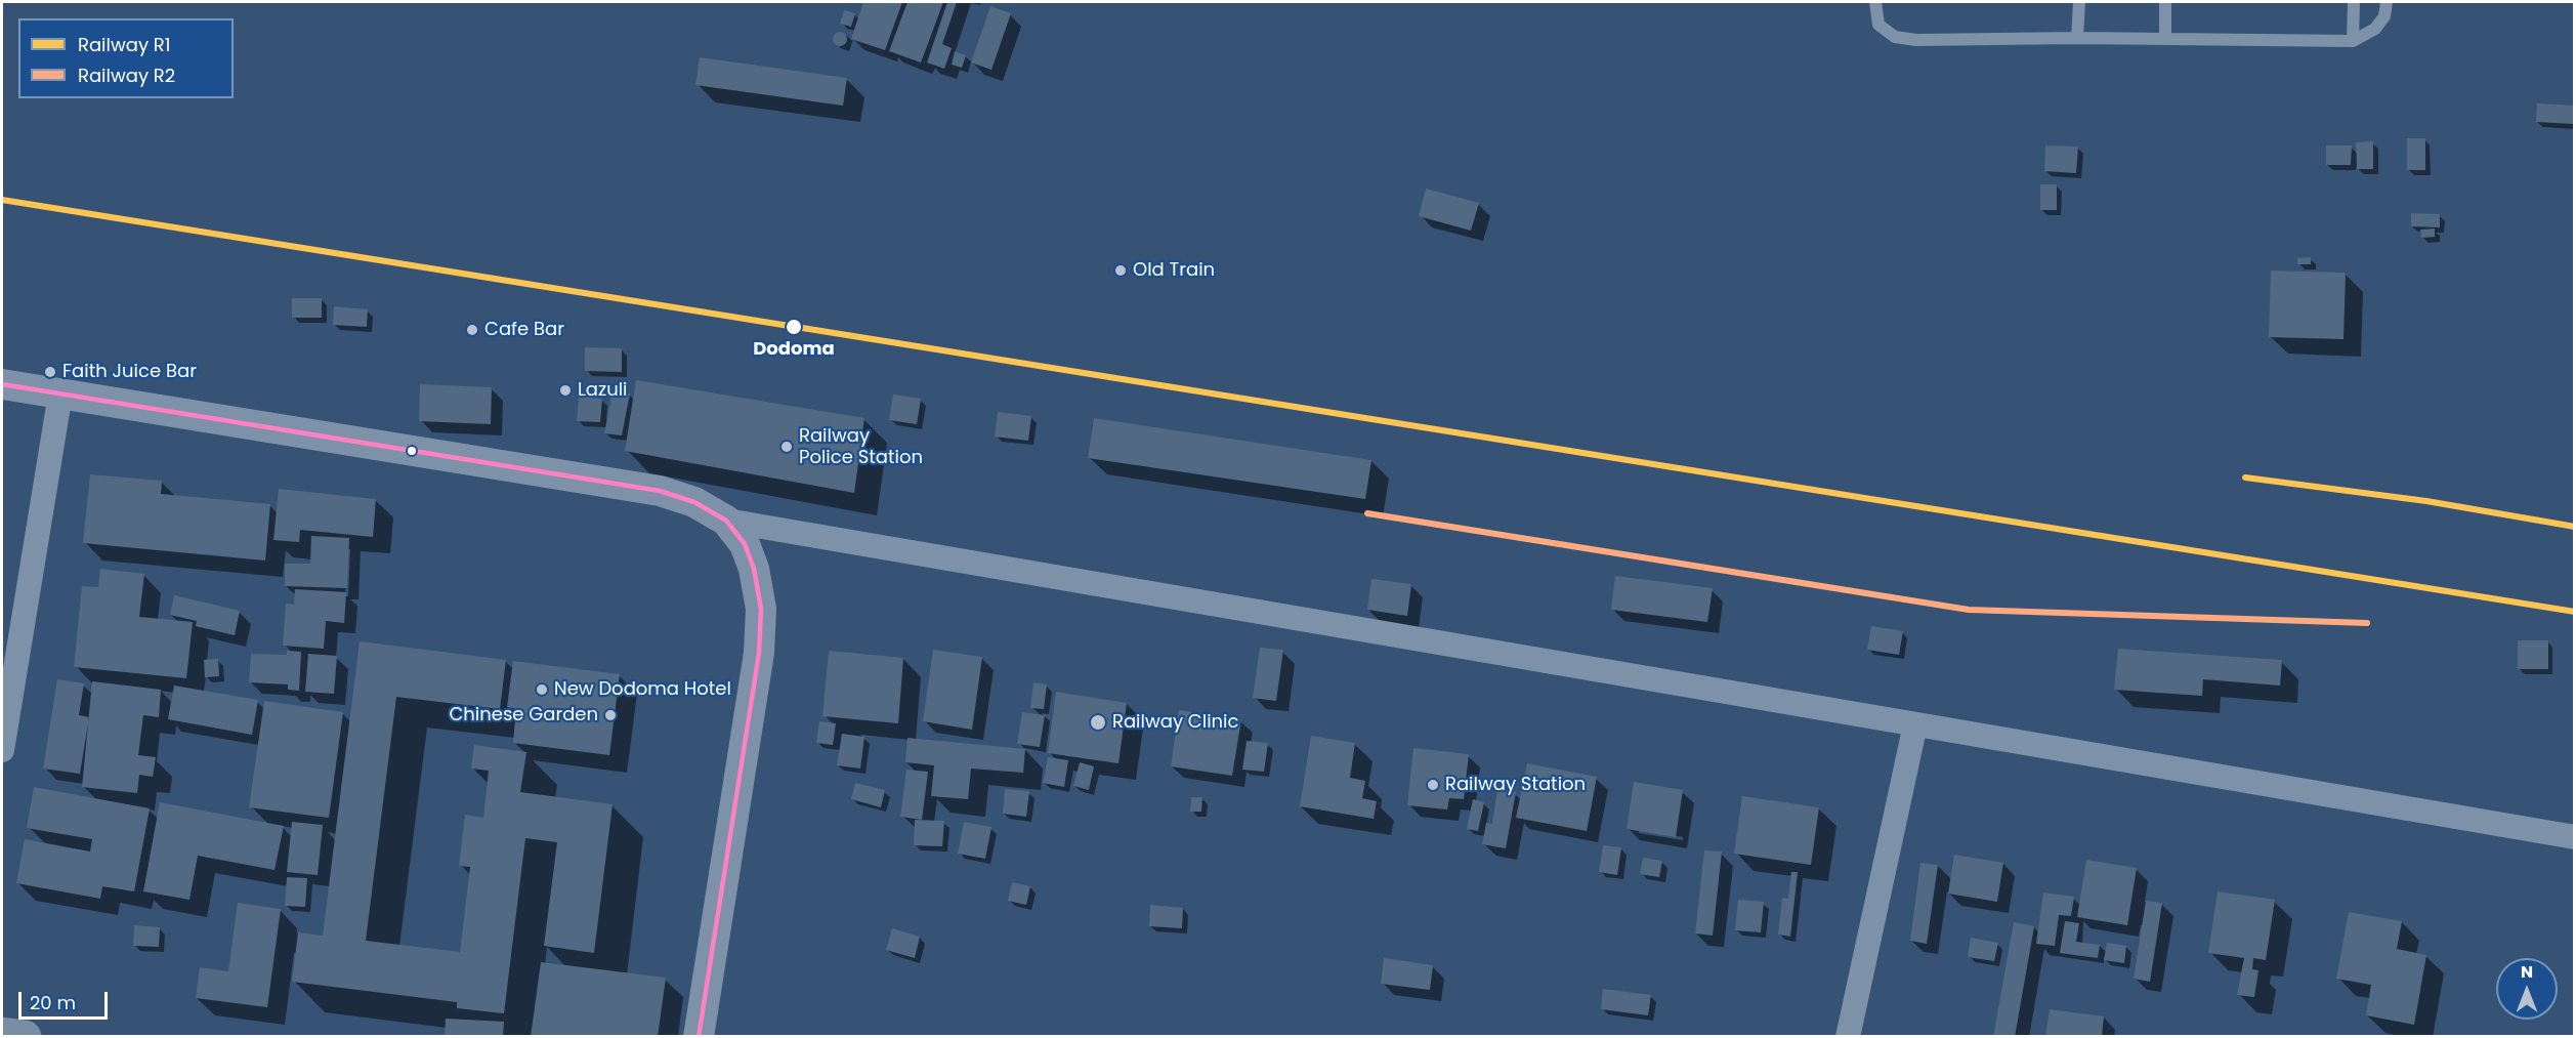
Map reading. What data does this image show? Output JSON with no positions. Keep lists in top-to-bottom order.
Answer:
{
  "places": [
    "Old Train",
    "Dodoma",
    "Cafe Bar",
    "Faith Juice Bar",
    "Lazuli",
    "Railway Police Station",
    "New Dodoma Hotel",
    "Chinese Garden",
    "Railway Clinic",
    "Railway Station"
  ],
  "lines": ["rail line R1", "rail line R2"],
  "legend": ["Railway R1", "Railway R2"],
  "scale_bar": "20 m",
  "north": "top"
}
